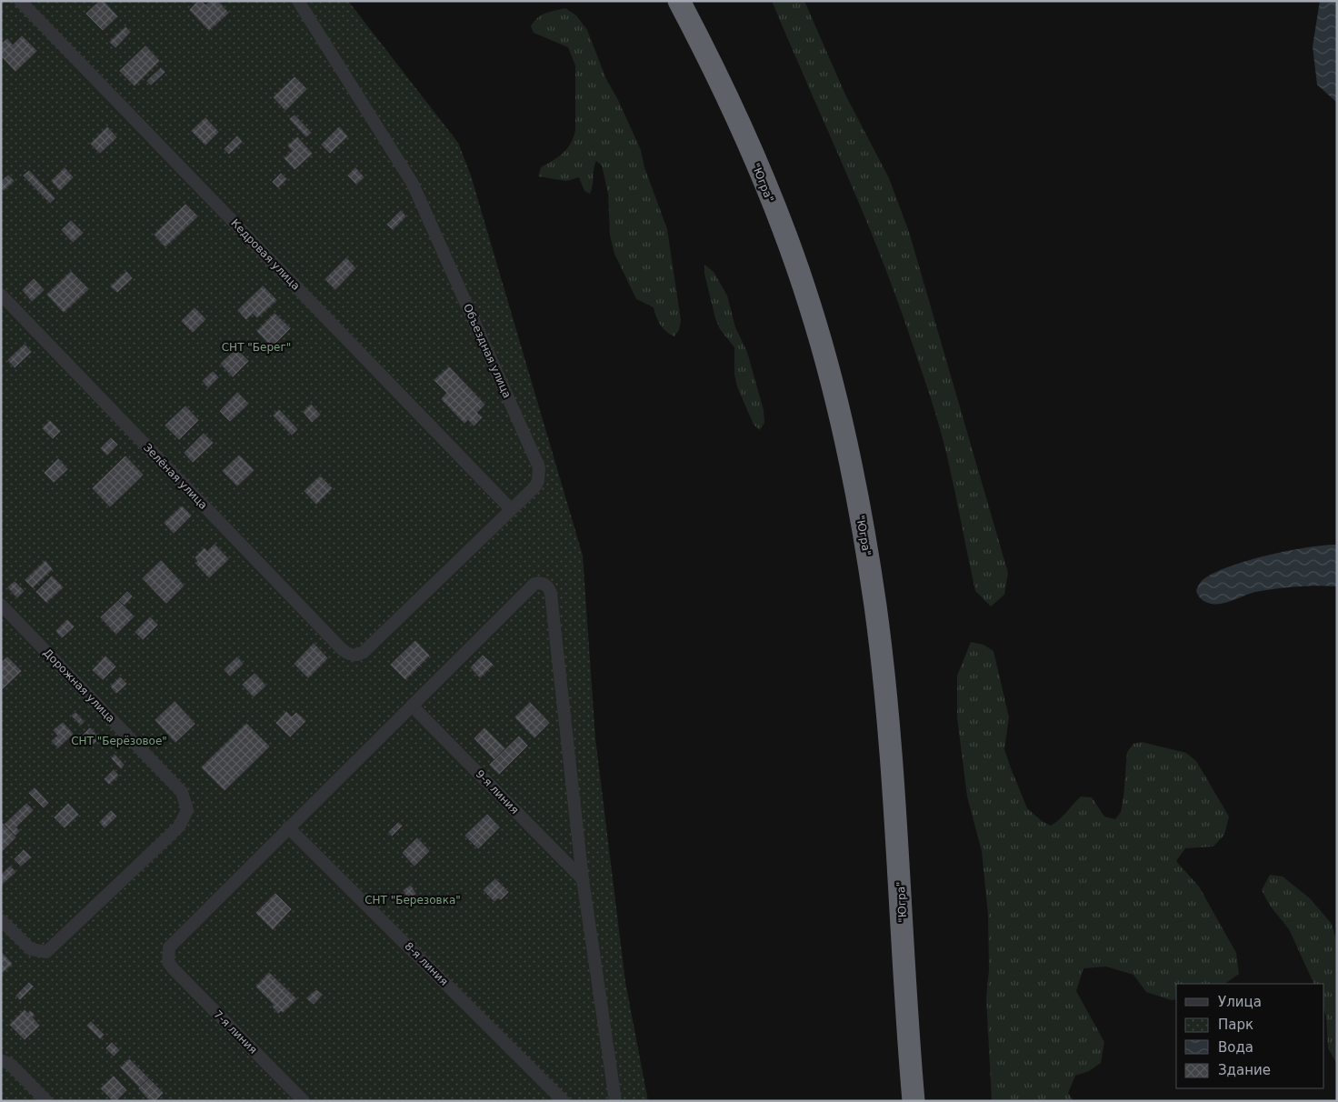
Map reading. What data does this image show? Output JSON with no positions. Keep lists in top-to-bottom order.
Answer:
{
  "streets": {
    "highway": ["\"Югра\""],
    "street": [
      "Кедровая улица",
      "Объездная улица",
      "Зелёная улица",
      "Дорожная улица",
      "9-я линия",
      "8-я линия",
      "7-я линия"
    ]
  },
  "crossings": [
    ["Кедровая улица", "Объездная улица"],
    ["Объездная улица", "Зелёная улица"],
    ["8-я линия", "7-я линия"]
  ],
  "parks": ["СНТ \"Берег\"", "СНТ \"Берёзовое\"", "СНТ \"Березовка\""],
  "legend": [
    "Улица",
    "Парк",
    "Вода",
    "Здание"
  ]
}
